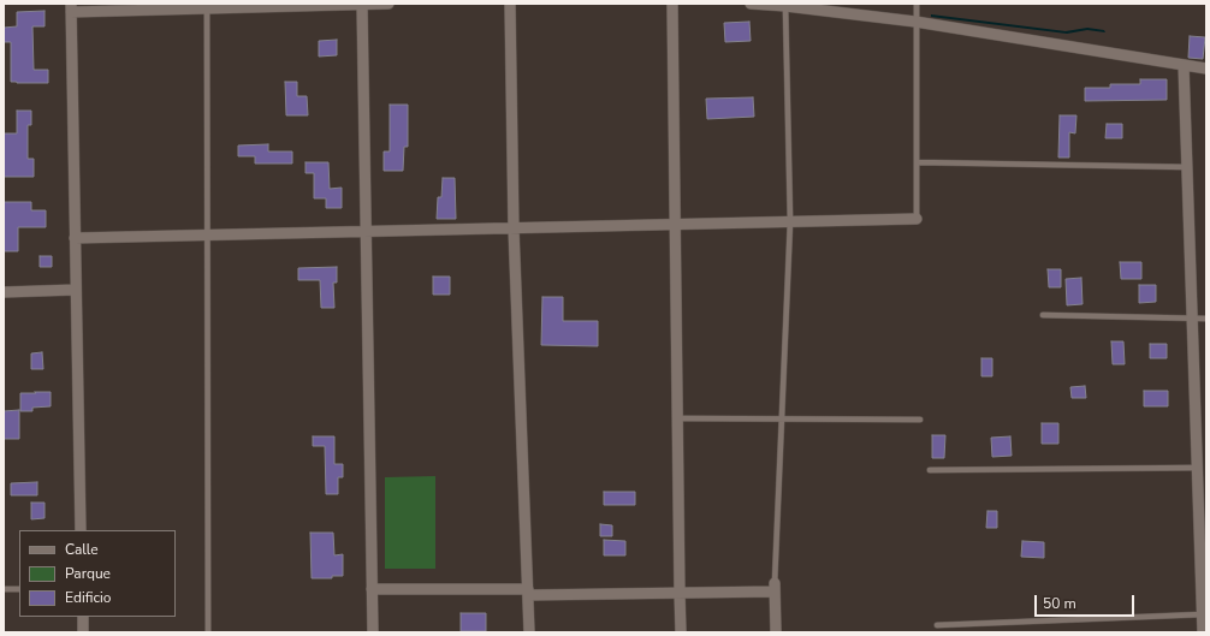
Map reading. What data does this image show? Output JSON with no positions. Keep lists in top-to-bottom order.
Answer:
{
  "legend": ["Calle", "Parque", "Edificio"],
  "scale_bar": "50 m"
}
